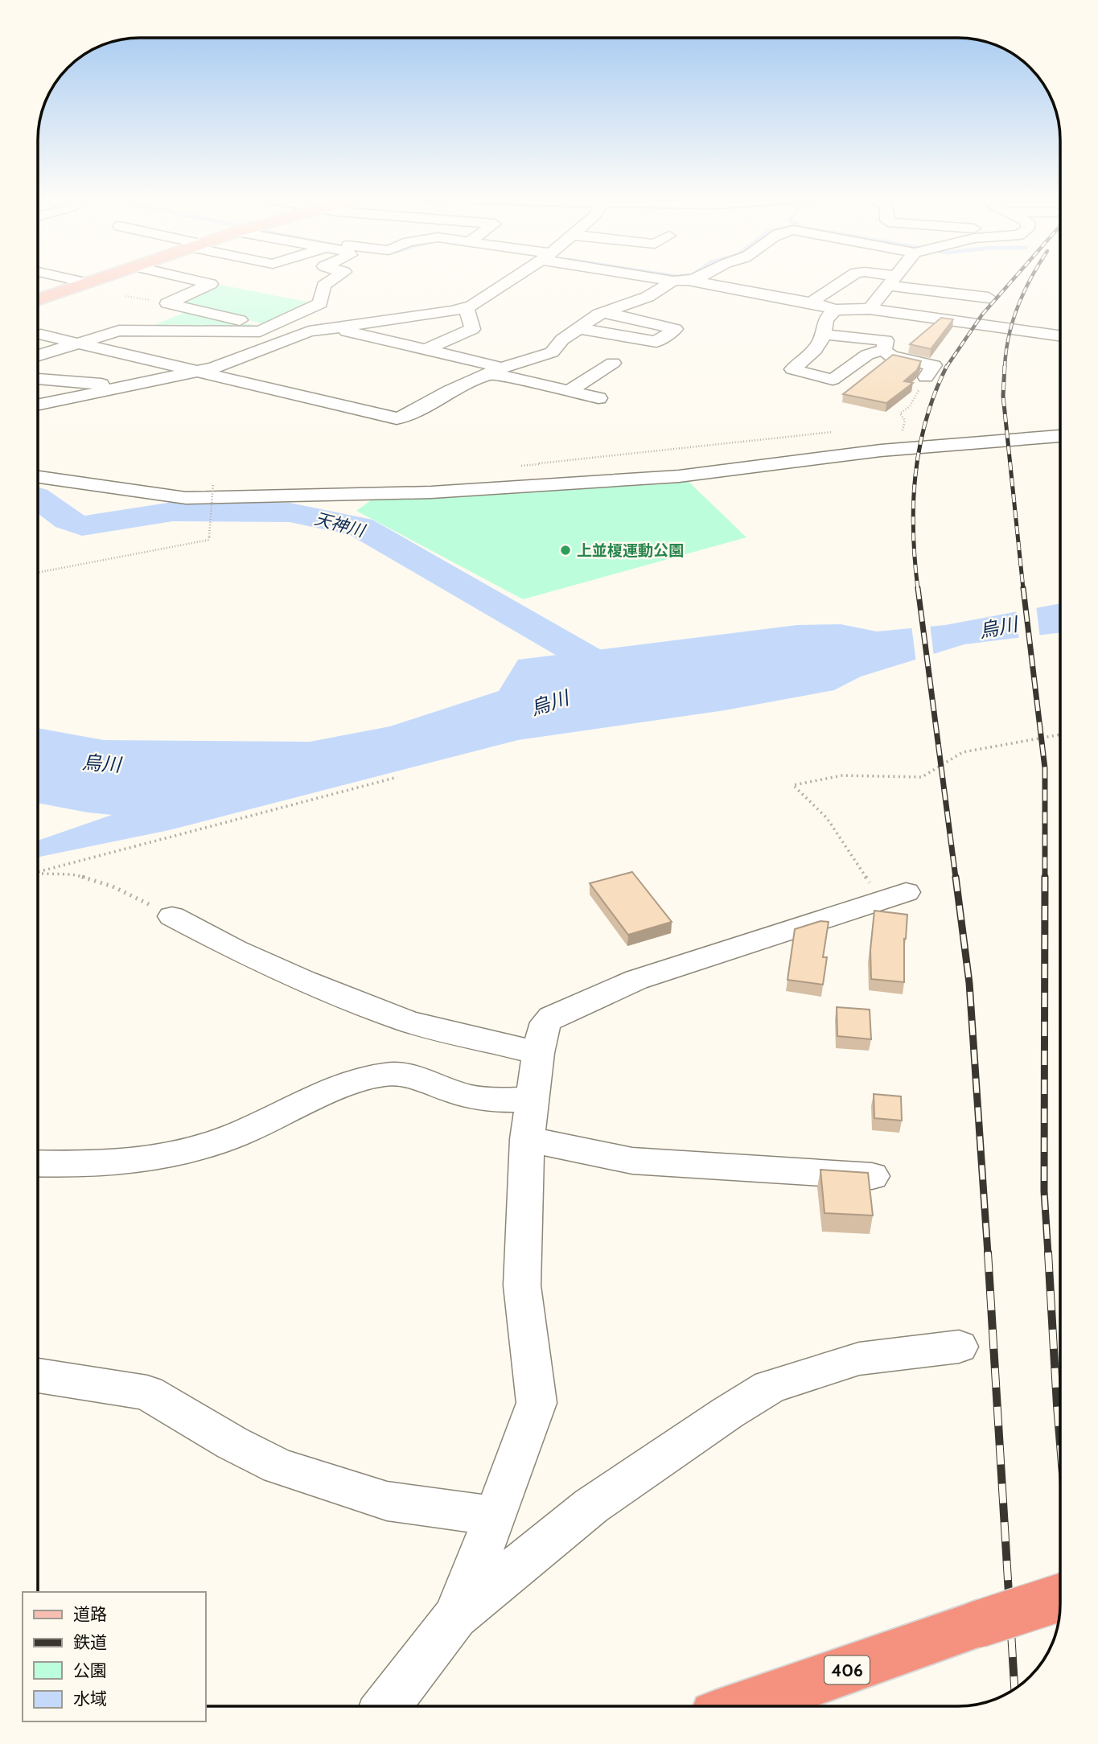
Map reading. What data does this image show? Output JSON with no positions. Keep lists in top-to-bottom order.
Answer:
{
  "streets": {
    "highway": ["406"]
  },
  "water": ["天神川", "烏川"],
  "places": ["上並榎運動公園"],
  "legend": [
    "道路",
    "鉄道",
    "公園",
    "水域"
  ]
}
